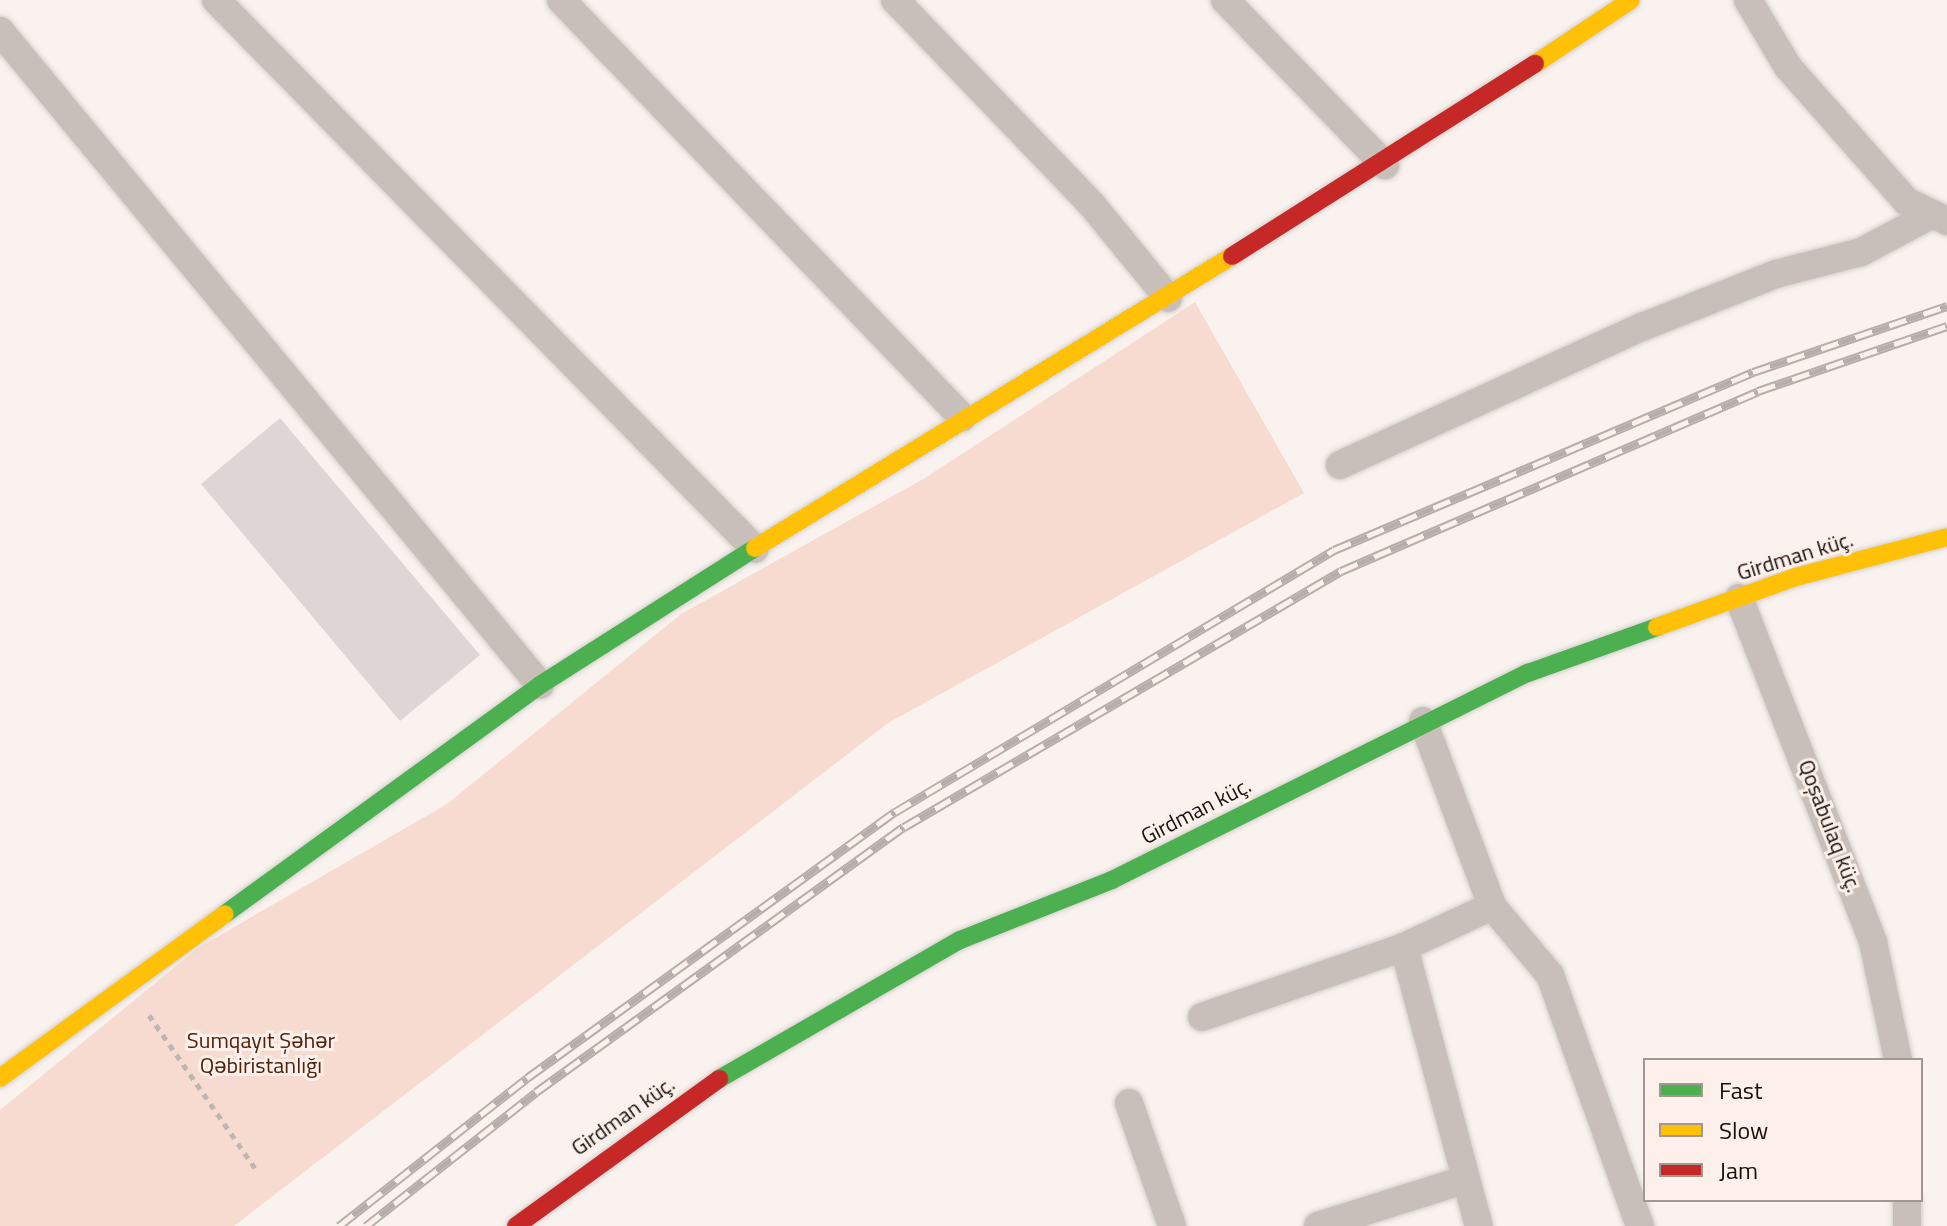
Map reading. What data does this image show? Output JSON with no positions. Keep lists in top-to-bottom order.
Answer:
{
  "streets": {
    "street": ["Girdman küç.", "Qoşabulaq küç."]
  },
  "crossings": [
    ["Girdman küç.", "Qoşabulaq küç."]
  ],
  "parks": ["Sumqayıt Şəhər Qəbiristanlığı"],
  "legend": ["Fast", "Slow", "Jam"]
}
